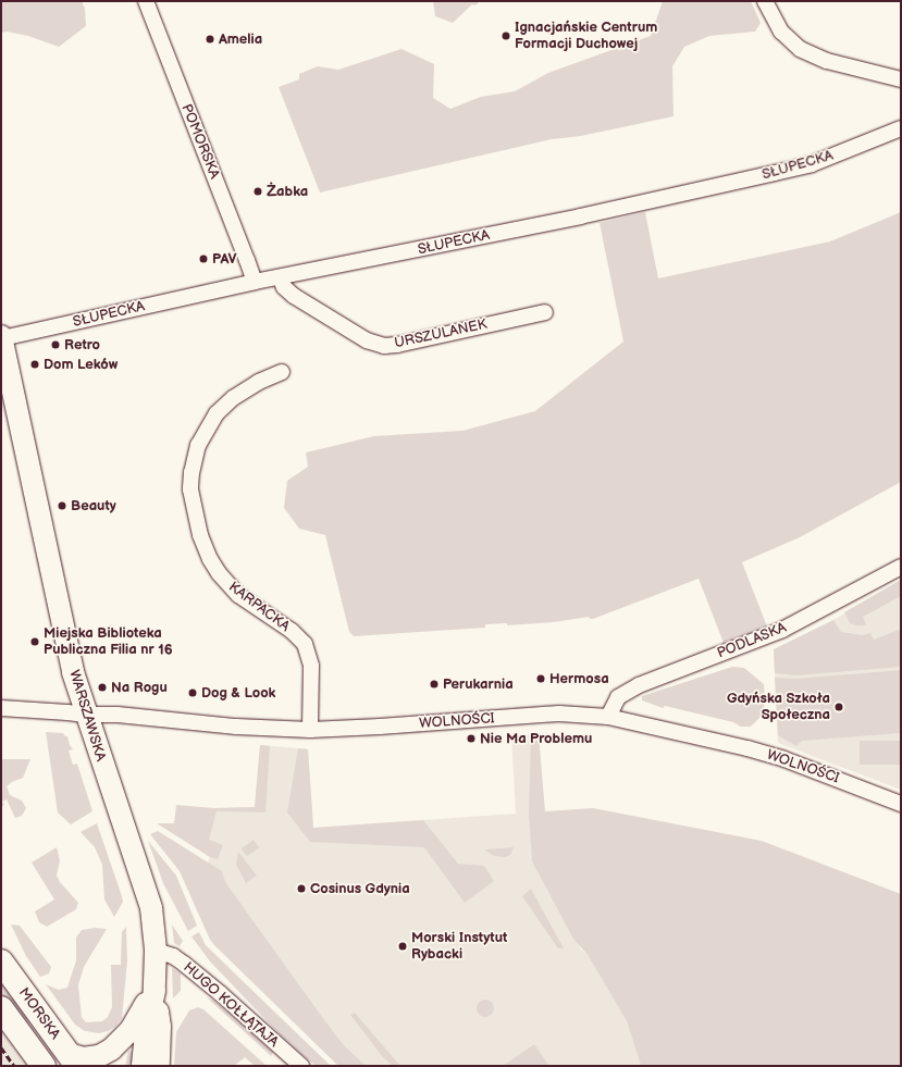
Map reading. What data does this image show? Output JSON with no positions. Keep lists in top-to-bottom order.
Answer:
{
  "streets": {
    "main road": ["MORSKA"],
    "street": [
      "POMORSKA",
      "SŁUPECKA",
      "URSZULANEK",
      "KARPACKA",
      "PODLASKA",
      "WARSZAWSKA",
      "WOLNOŚCI",
      "HUGO KOŁŁĄTAJA"
    ]
  },
  "crossings": [
    ["POMORSKA", "SŁUPECKA"],
    ["SŁUPECKA", "URSZULANEK"],
    ["SŁUPECKA", "WARSZAWSKA"],
    ["KARPACKA", "WOLNOŚCI"],
    ["PODLASKA", "WOLNOŚCI"],
    ["WARSZAWSKA", "WOLNOŚCI"],
    ["WARSZAWSKA", "HUGO KOŁŁĄTAJA"],
    ["WARSZAWSKA", "MORSKA"]
  ],
  "places": [
    "Ignacjańskie Centrum Formacji Duchowej",
    "Amelia",
    "Żabka",
    "PAV",
    "Retro",
    "Dom Leków",
    "Beauty",
    "Miejska Biblioteka Publiczna Filia nr 16",
    "Hermosa",
    "Perukarnia",
    "Na Rogu",
    "Dog & Look",
    "Gdyńska Szkoła Społeczna",
    "Nie Ma Problemu",
    "Cosinus Gdynia",
    "Morski Instytut Rybacki"
  ]
}
